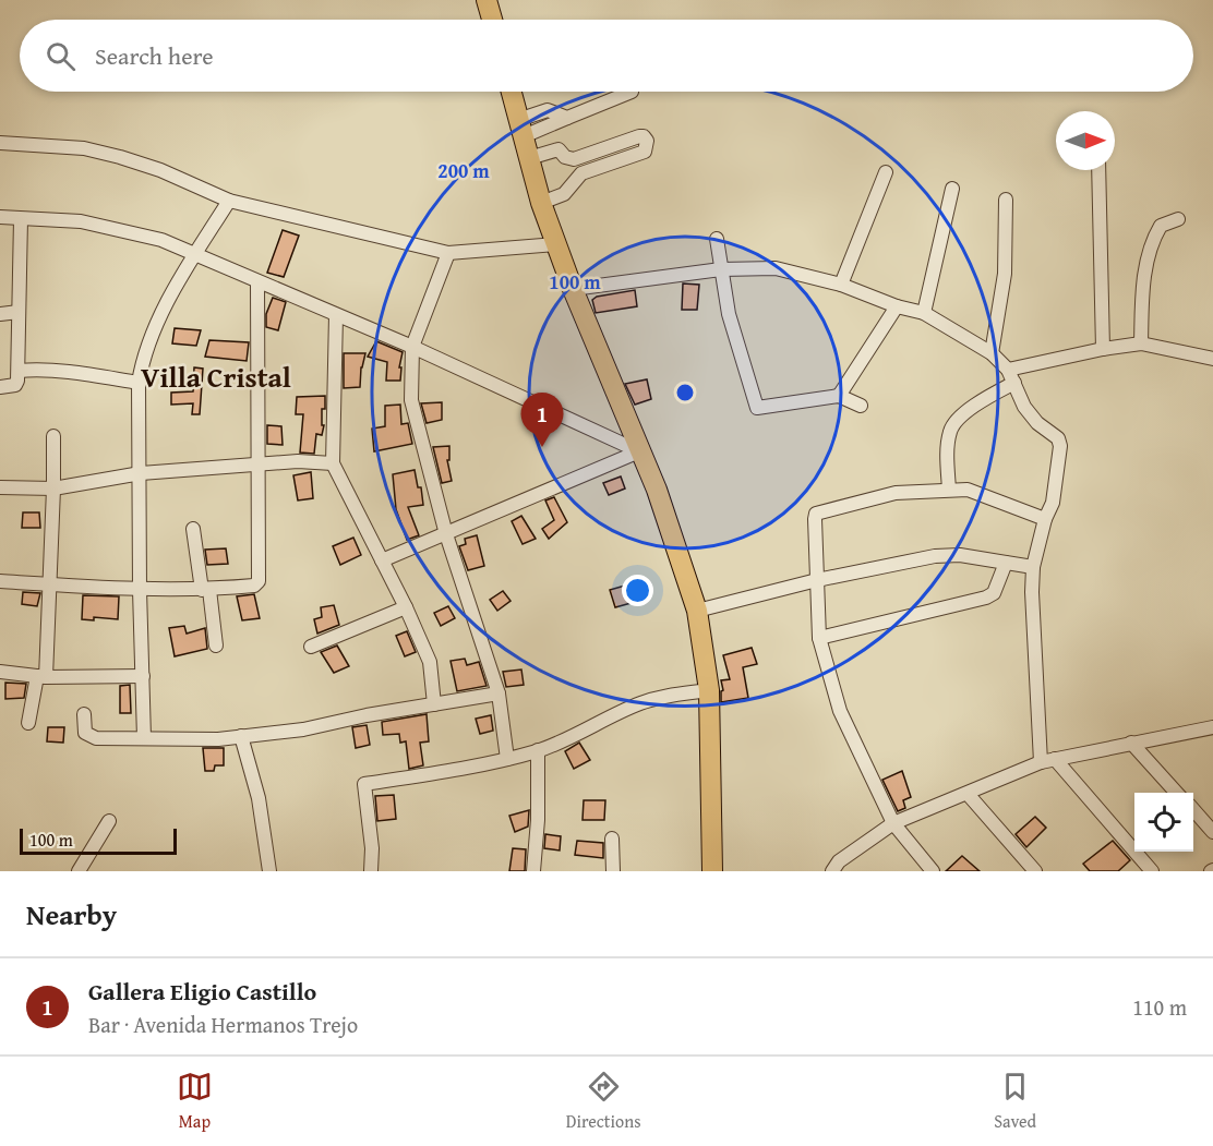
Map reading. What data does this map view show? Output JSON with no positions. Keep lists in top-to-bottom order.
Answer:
{
  "districts": ["Villa Cristal"],
  "scale_bar": "100 m",
  "north": "right",
  "page": {
    "search": "Search here",
    "pins": "1",
    "scale": "100 m",
    "heading": "Nearby",
    "list": [
      {
        "mark": "1",
        "name": "Gallera Eligio Castillo",
        "note": "Bar · Avenida Hermanos Trejo",
        "value": "110 m"
      }
    ],
    "nav": ["Map", "Directions", "Saved"]
  },
  "rings": ["200 m", "100 m"]
}
